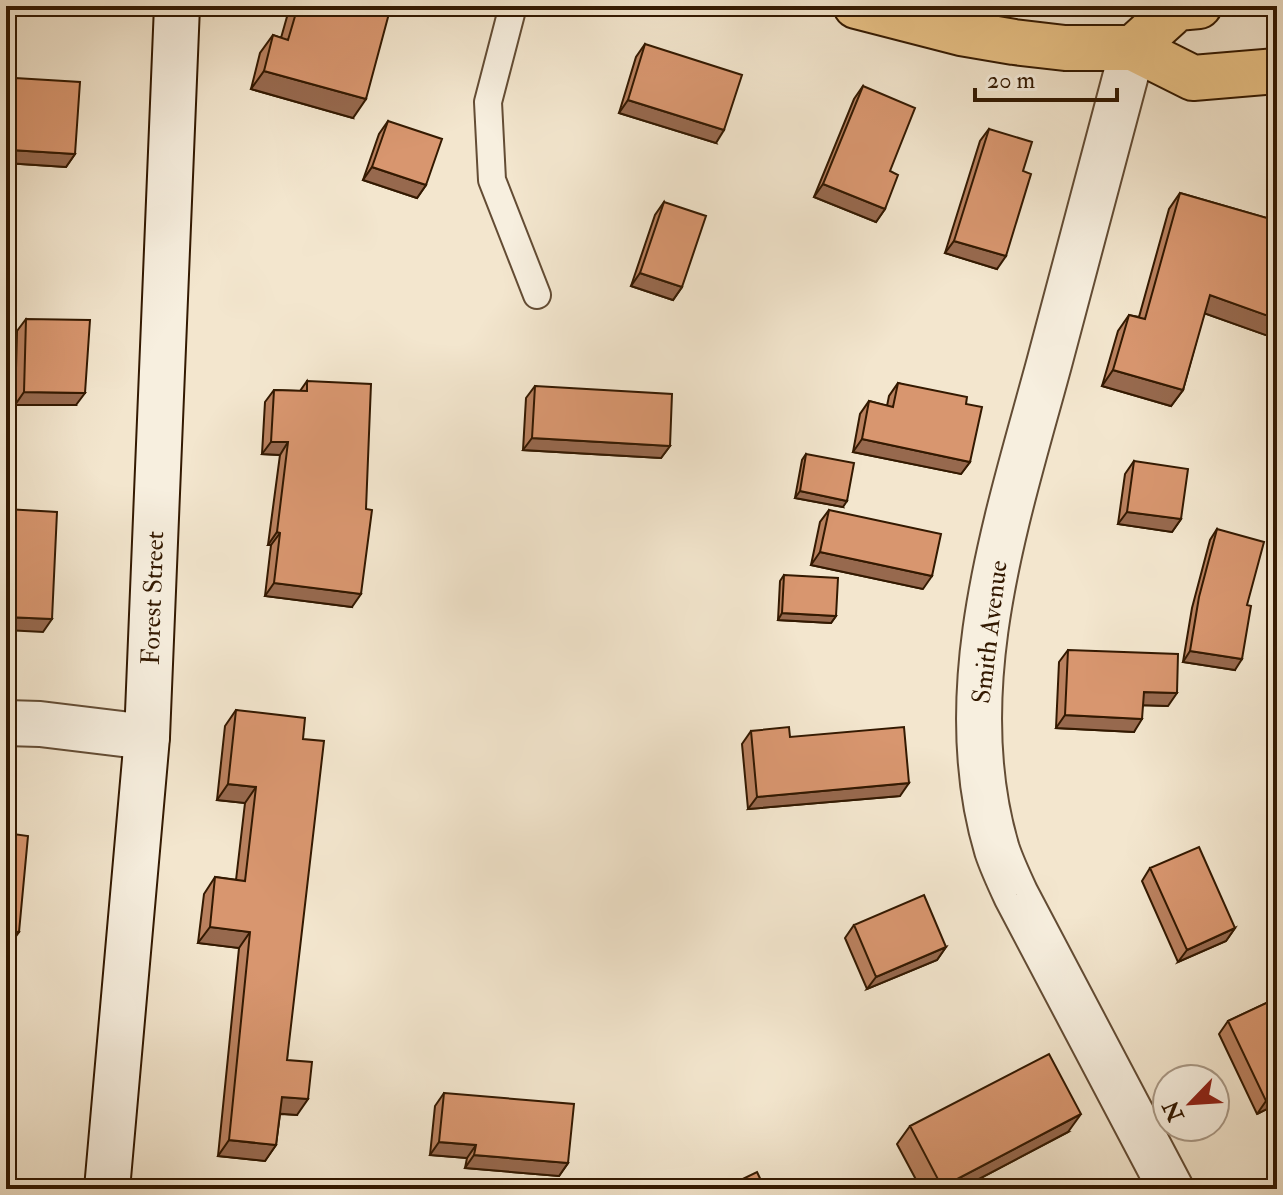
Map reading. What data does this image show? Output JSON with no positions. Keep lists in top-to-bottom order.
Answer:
{
  "streets": {
    "street": ["Forest Street", "Smith Avenue"]
  },
  "scale_bar": "20 m",
  "north": "bottom left"
}
